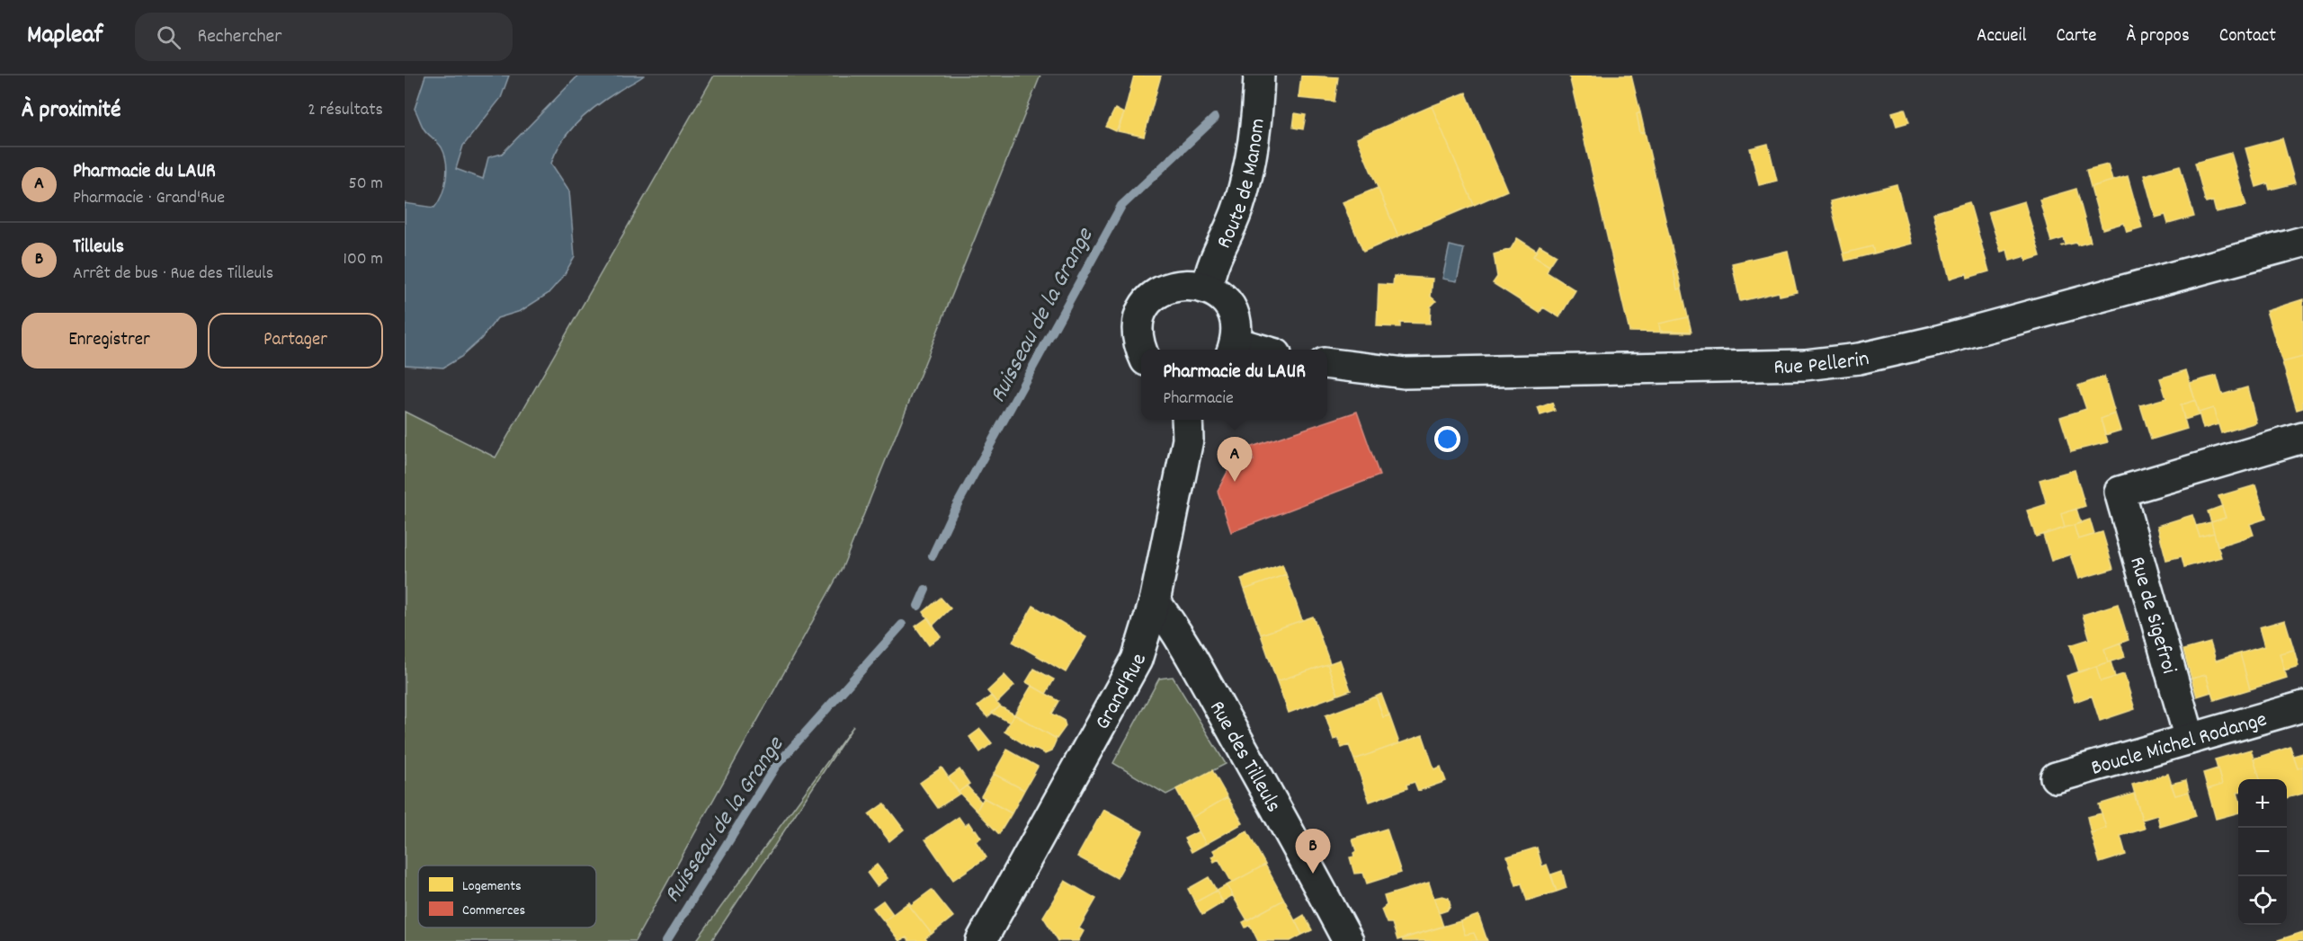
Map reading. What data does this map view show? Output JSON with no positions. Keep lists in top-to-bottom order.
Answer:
{
  "streets": {
    "street": [
      "Route de Manom",
      "Rue Pellerin",
      "Rue de Sigefroi",
      "Grand'Rue",
      "Boucle Michel Rodange",
      "Rue des Tilleuls"
    ]
  },
  "crossings": [
    ["Rue de Sigefroi", "Boucle Michel Rodange"],
    ["Grand'Rue", "Rue des Tilleuls"]
  ],
  "water": ["Ruisseau de la Grange"],
  "legend": ["Logements", "Commerces"],
  "page": {
    "header": "Mapleaf",
    "search": "Rechercher",
    "nav": [
      "Accueil",
      "Carte",
      "À propos",
      "Contact"
    ],
    "heading": ["À proximité", "2 résultats"],
    "list": [
      {
        "mark": "A",
        "name": "Pharmacie du LAUR",
        "note": "Pharmacie · Grand'Rue",
        "value": "50 m"
      },
      {
        "mark": "B",
        "name": "Tilleuls",
        "note": "Arrêt de bus · Rue des Tilleuls",
        "value": "100 m"
      }
    ],
    "buttons": ["Enregistrer", "Partager"],
    "popup": ["Pharmacie du LAUR", "Pharmacie"],
    "pins": ["A", "B"],
    "map_buttons": ["+", "−"]
  }
}
